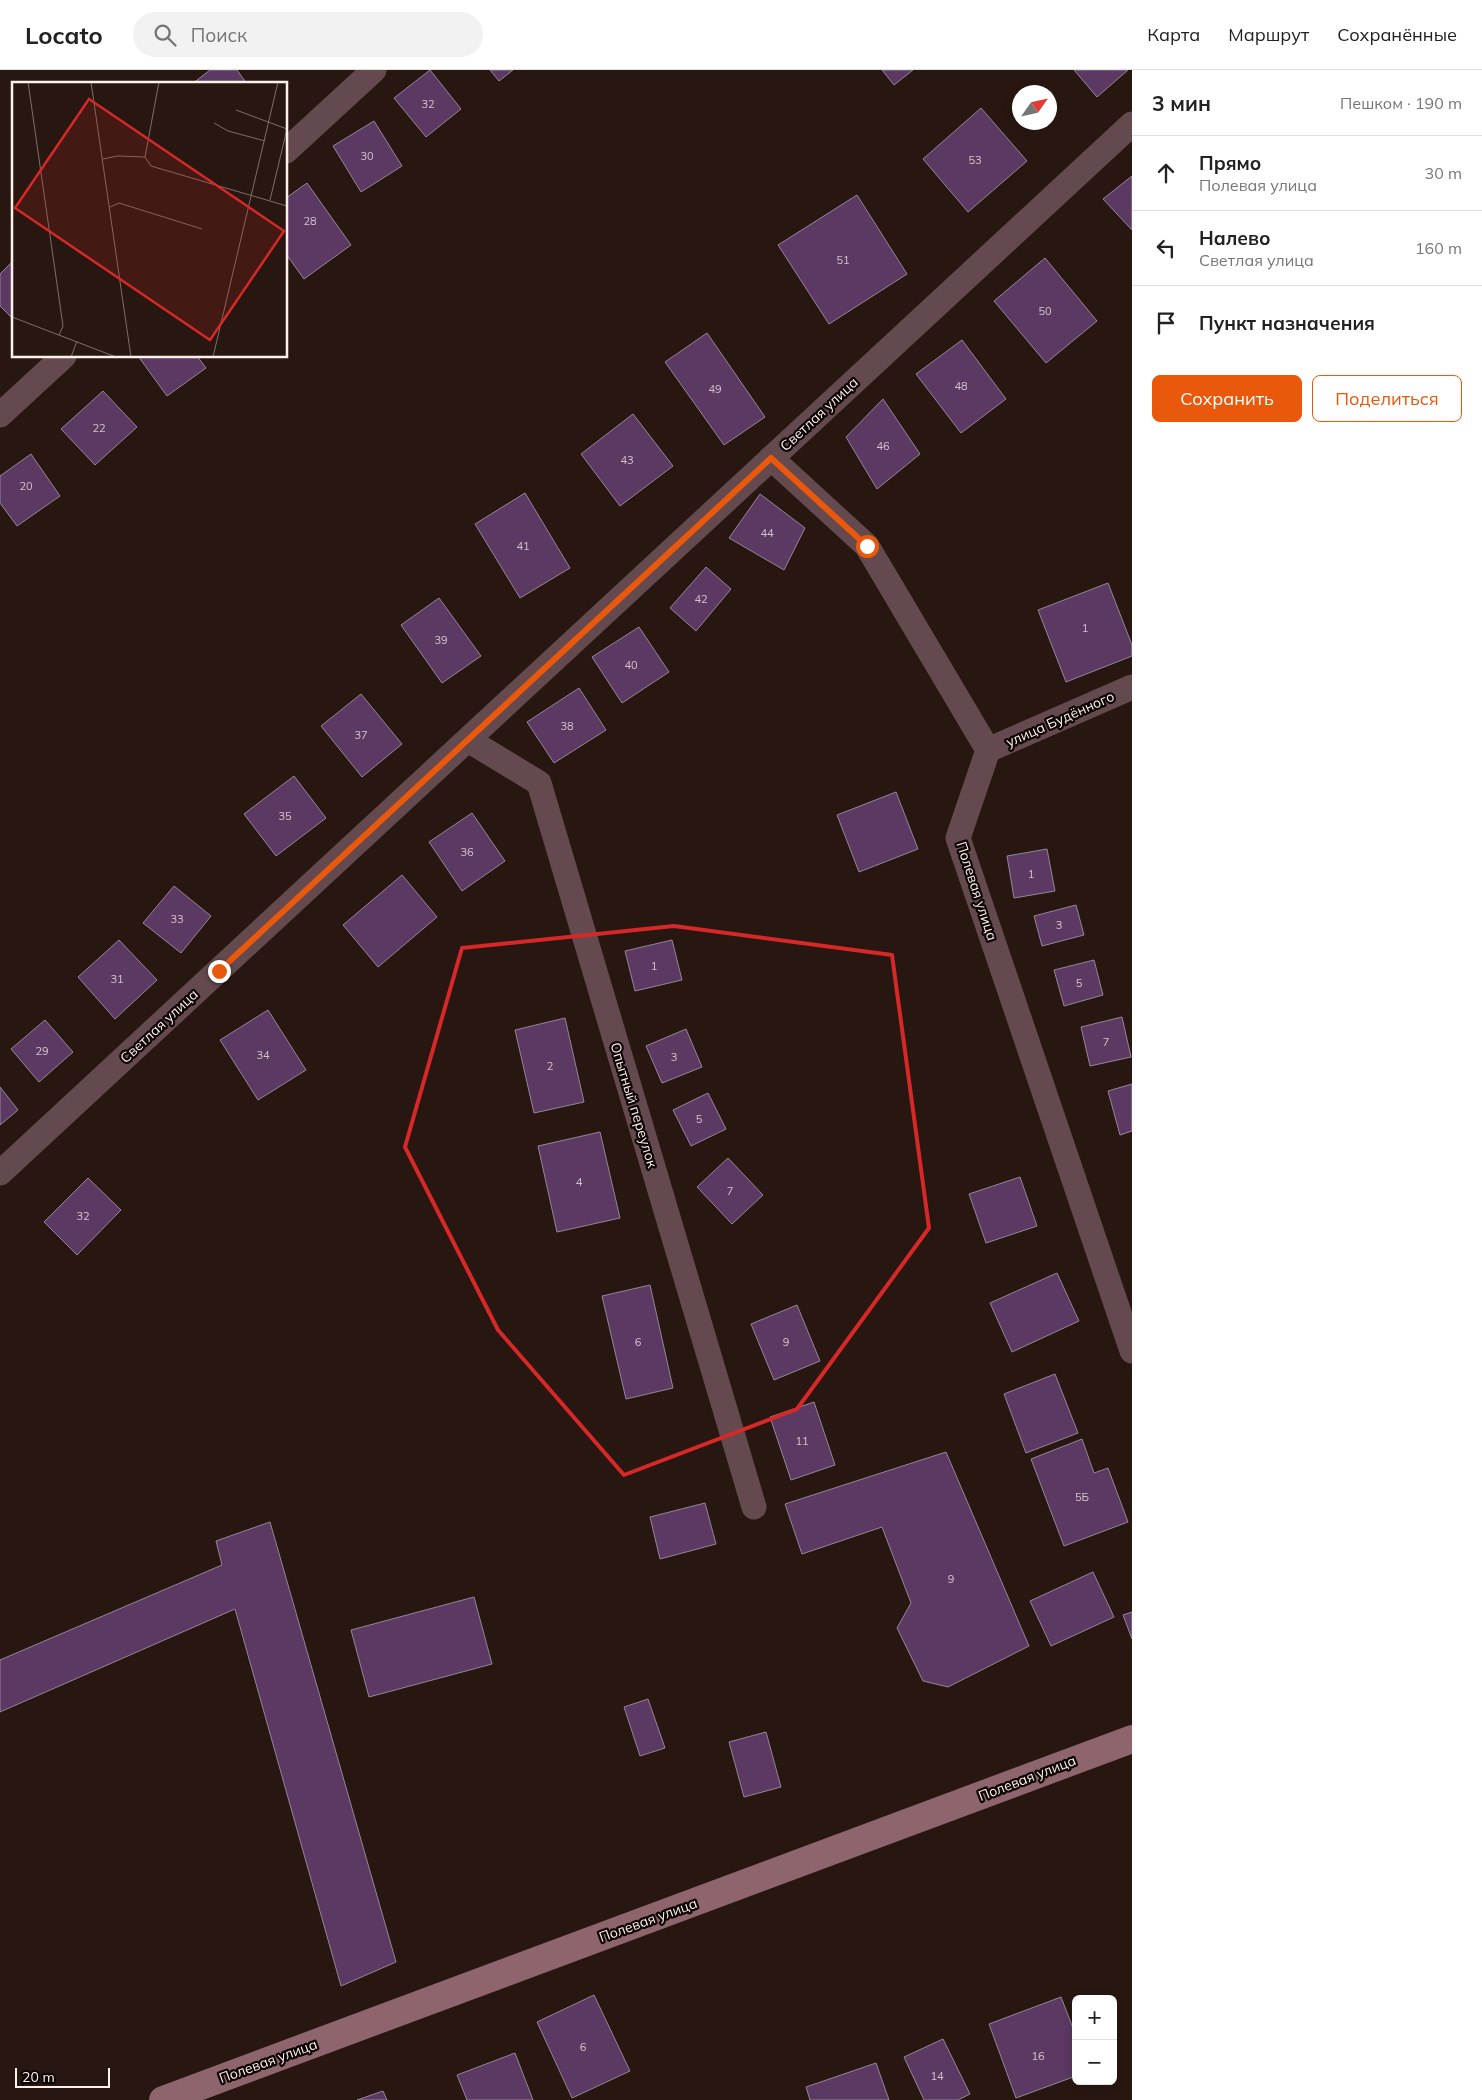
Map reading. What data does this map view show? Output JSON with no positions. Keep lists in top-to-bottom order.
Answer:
{
  "streets": {
    "street": [
      "Светлая улица",
      "улица Будённого",
      "Полевая улица",
      "Опытный переулок"
    ]
  },
  "crossings": [
    ["Светлая улица", "Опытный переулок"],
    ["улица Будённого", "Полевая улица"]
  ],
  "house_numbers": [
    "32",
    "30",
    "53",
    "28",
    "51",
    "50",
    "48",
    "49",
    "22",
    "46",
    "43",
    "20",
    "44",
    "41",
    "42",
    "1",
    "39",
    "40",
    "38",
    "37",
    "35",
    "36",
    "1",
    "33",
    "3",
    "1",
    "31",
    "5",
    "7",
    "29",
    "34",
    "3",
    "2",
    "5",
    "4",
    "7",
    "32",
    "6",
    "9",
    "11",
    "5Б",
    "9",
    "6",
    "16",
    "14"
  ],
  "scale_bar": "20 m",
  "north": "top right",
  "page": {
    "header": "Locato",
    "search": "Поиск",
    "nav": ["Карта", "Маршрут", "Сохранённые"],
    "heading": ["3 мин", "Пешком · 190 m"],
    "list": [
      ["Прямо", "Полевая улица", "30 m"],
      ["Налево", "Светлая улица", "160 m"],
      "Пункт назначения"
    ],
    "buttons": ["Сохранить", "Поделиться"],
    "map_buttons": ["+", "−"],
    "scale": "20 m"
  }
}
